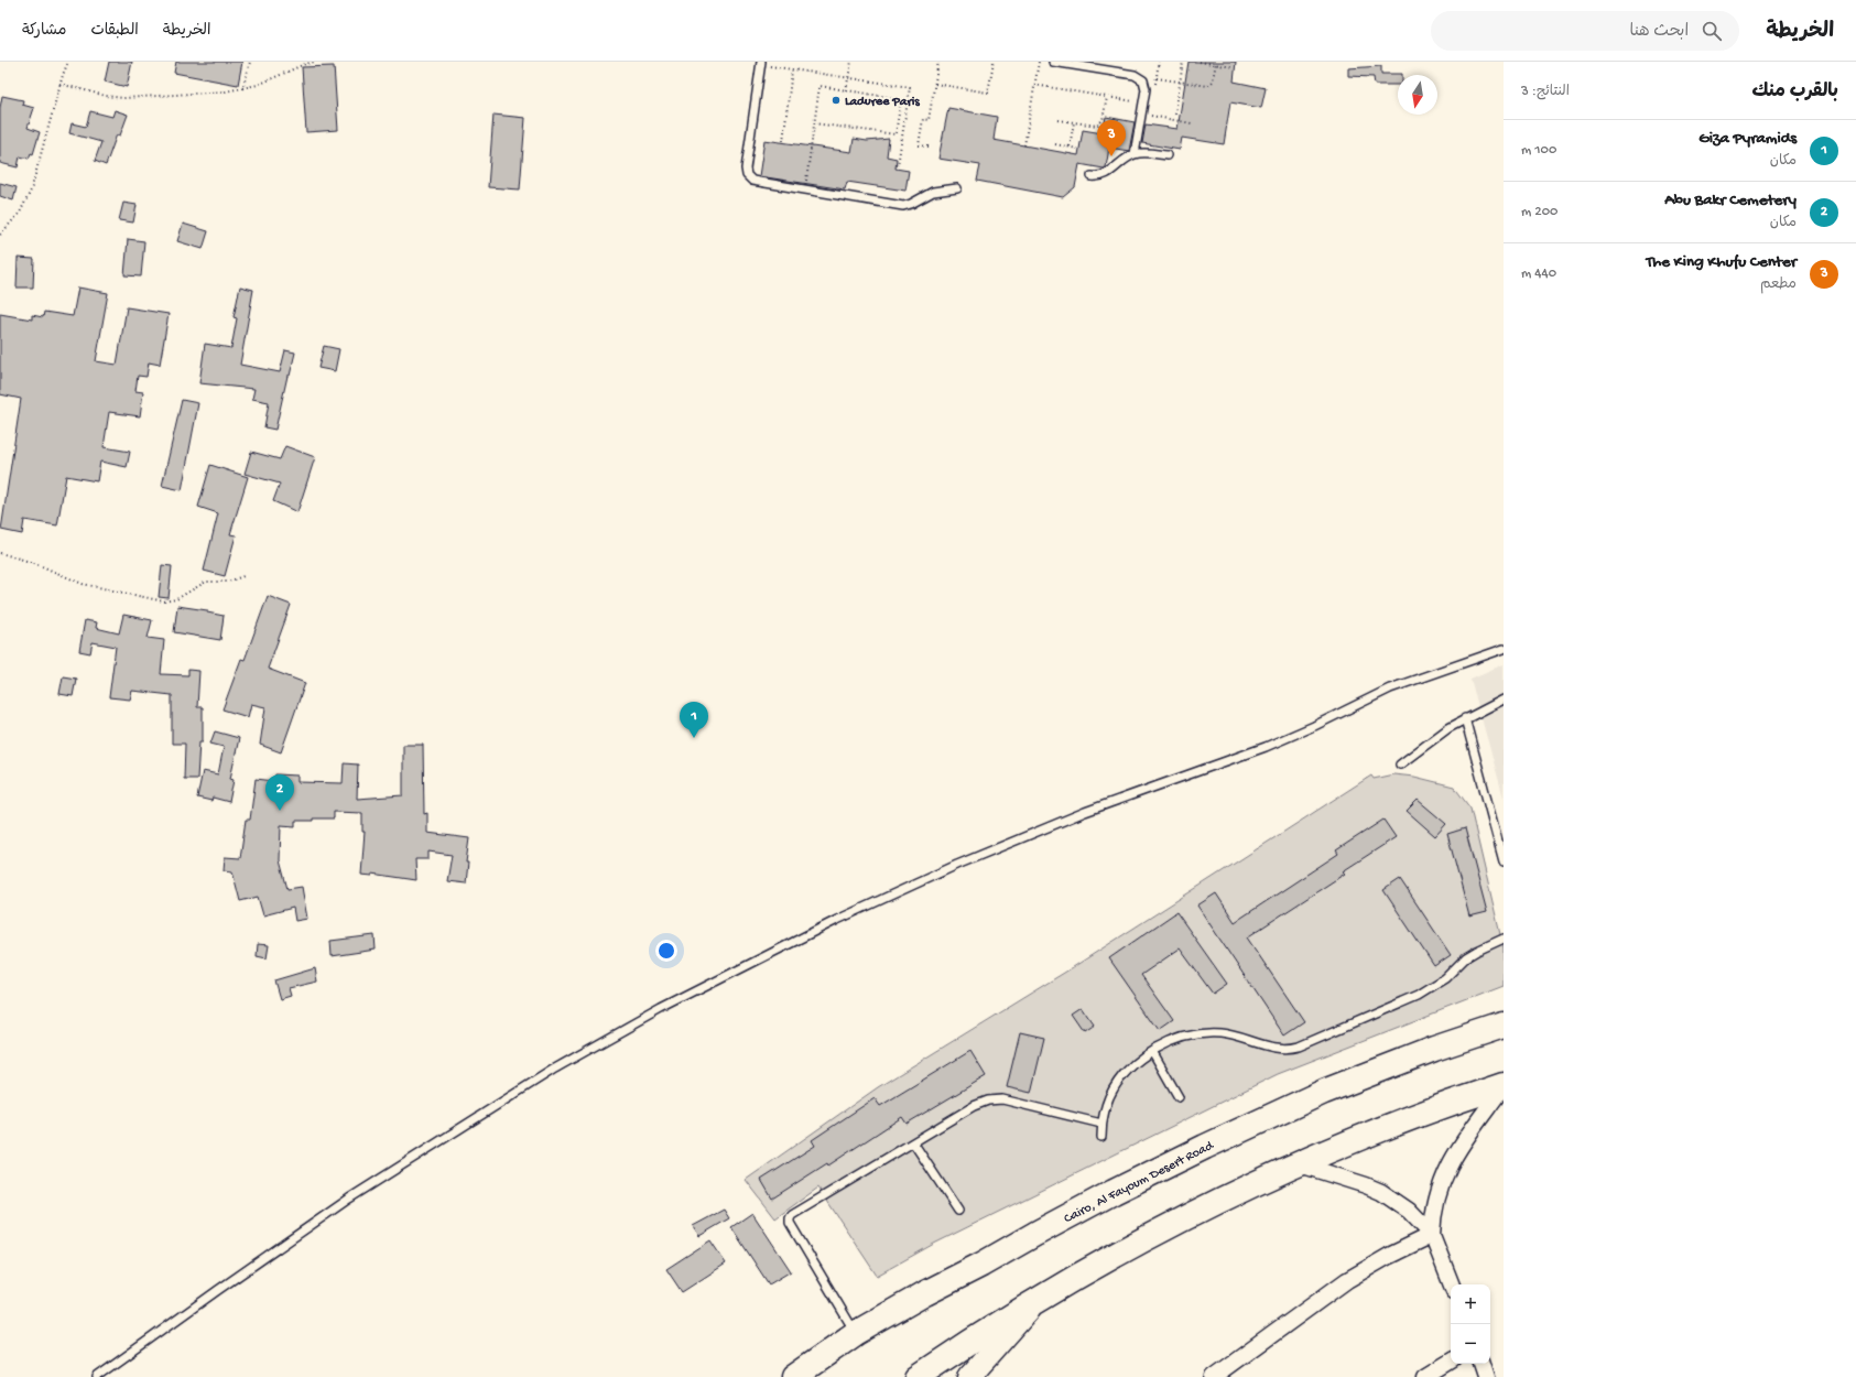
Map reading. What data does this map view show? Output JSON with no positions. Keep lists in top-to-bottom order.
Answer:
{
  "streets": {
    "highway": ["Cairo, Al Fayoum Desert Road"]
  },
  "places": ["Laduree Paris"],
  "north": "bottom",
  "page": {
    "header": "الخريطة",
    "search": "ابحث هنا",
    "nav": ["الخريطة", "الطبقات", "مشاركة"],
    "heading": ["بالقرب منك", "النتائج: 3"],
    "list": [
      {
        "mark": "1",
        "name": "Giza Pyramids",
        "note": "مكان",
        "value": "100 m"
      },
      {
        "mark": "2",
        "name": "Abu Bakr Cemetery",
        "note": "مكان",
        "value": "200 m"
      },
      {
        "mark": "3",
        "name": "The King Khufu Center",
        "note": "مطعم",
        "value": "440 m"
      }
    ],
    "pins": ["3", "1", "2"],
    "map_buttons": ["+", "−"]
  }
}
